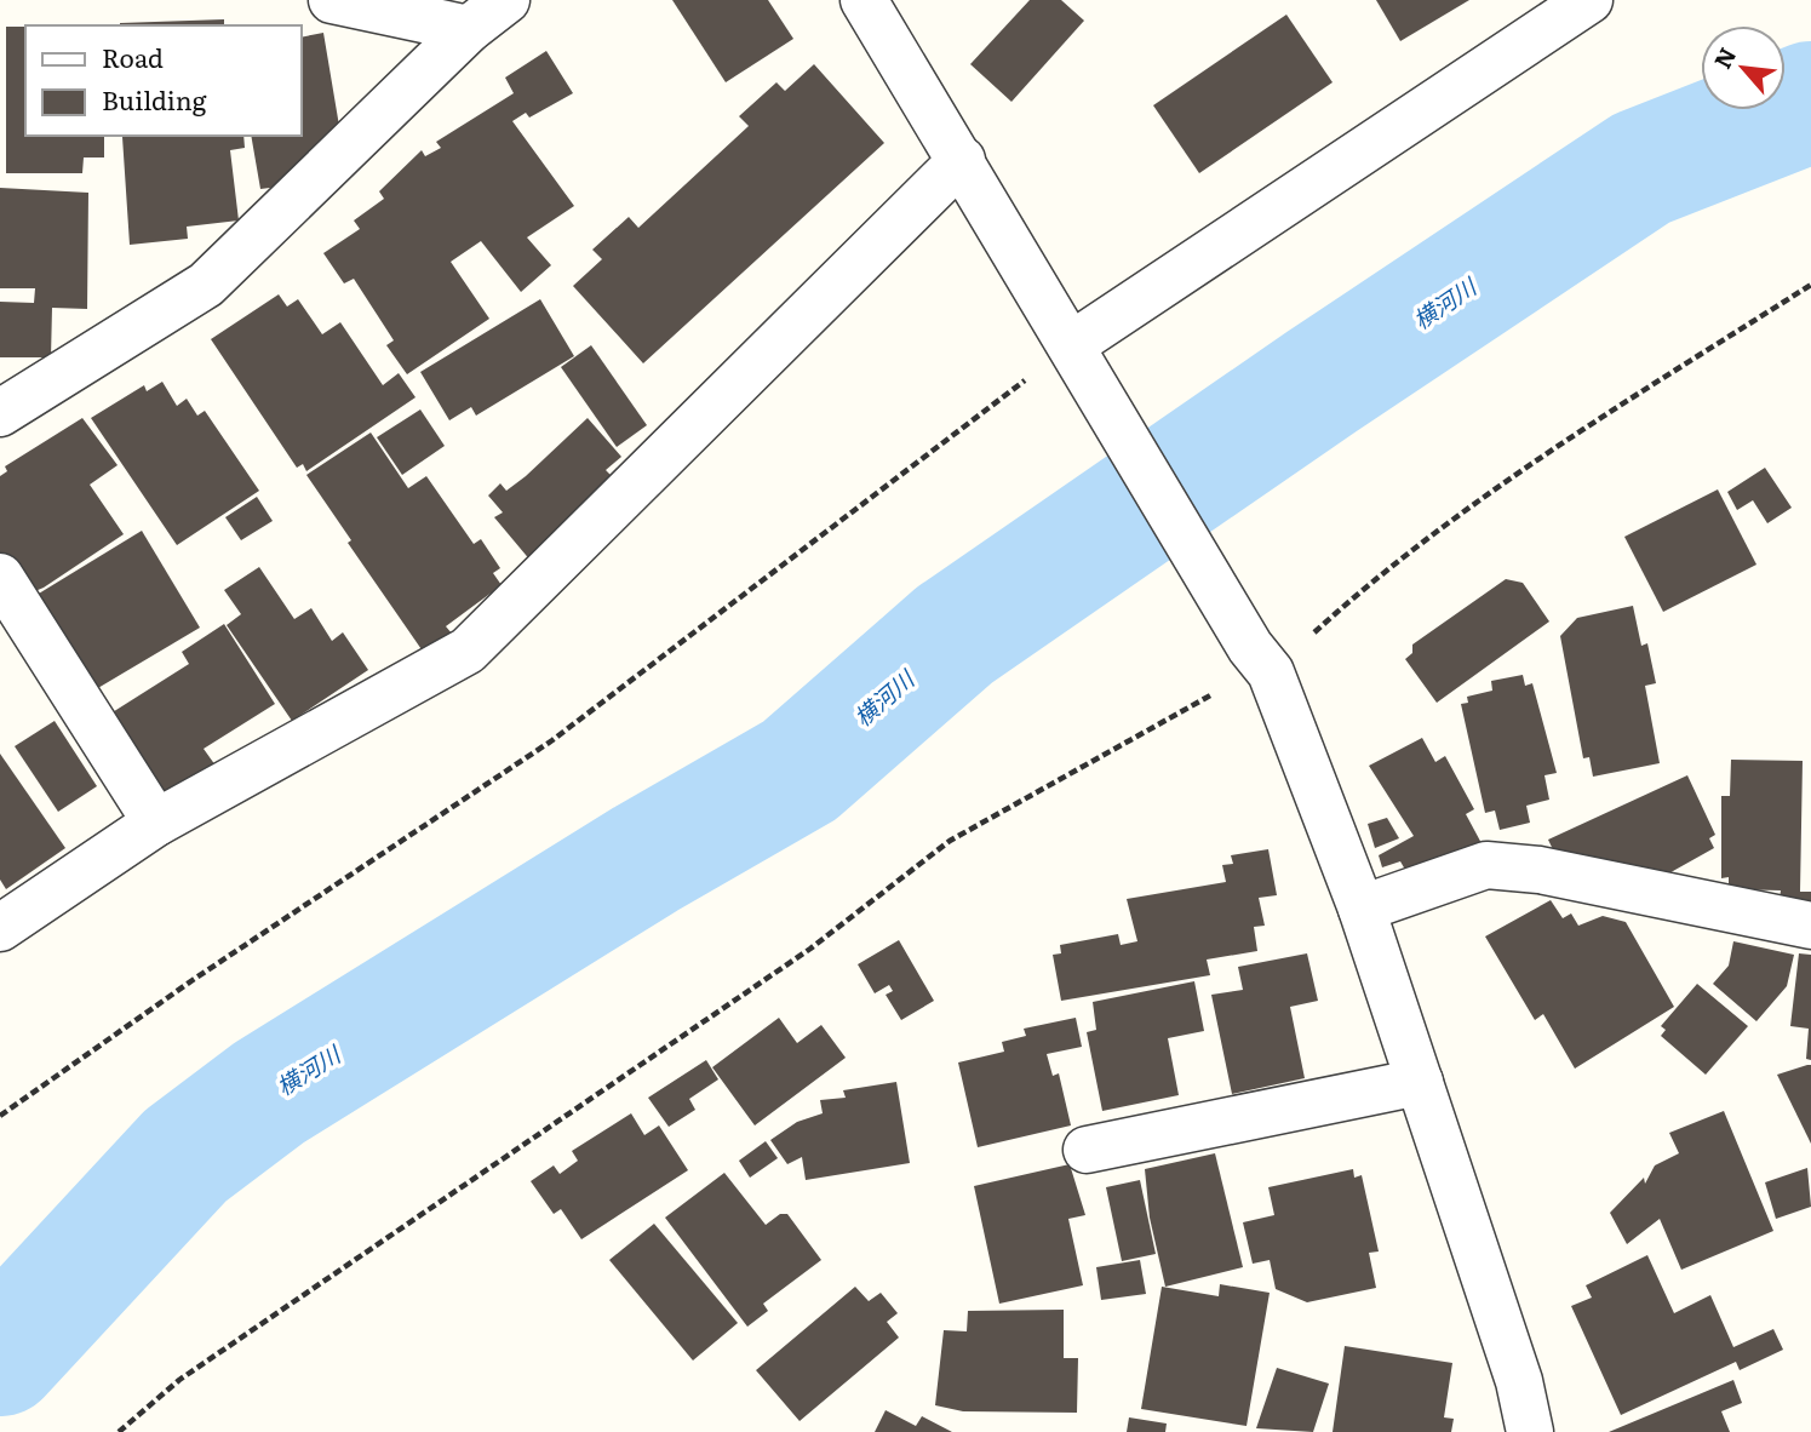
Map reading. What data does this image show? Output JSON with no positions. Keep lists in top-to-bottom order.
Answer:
{
  "water": ["横河川"],
  "legend": ["Road", "Building"],
  "north": "top left"
}
